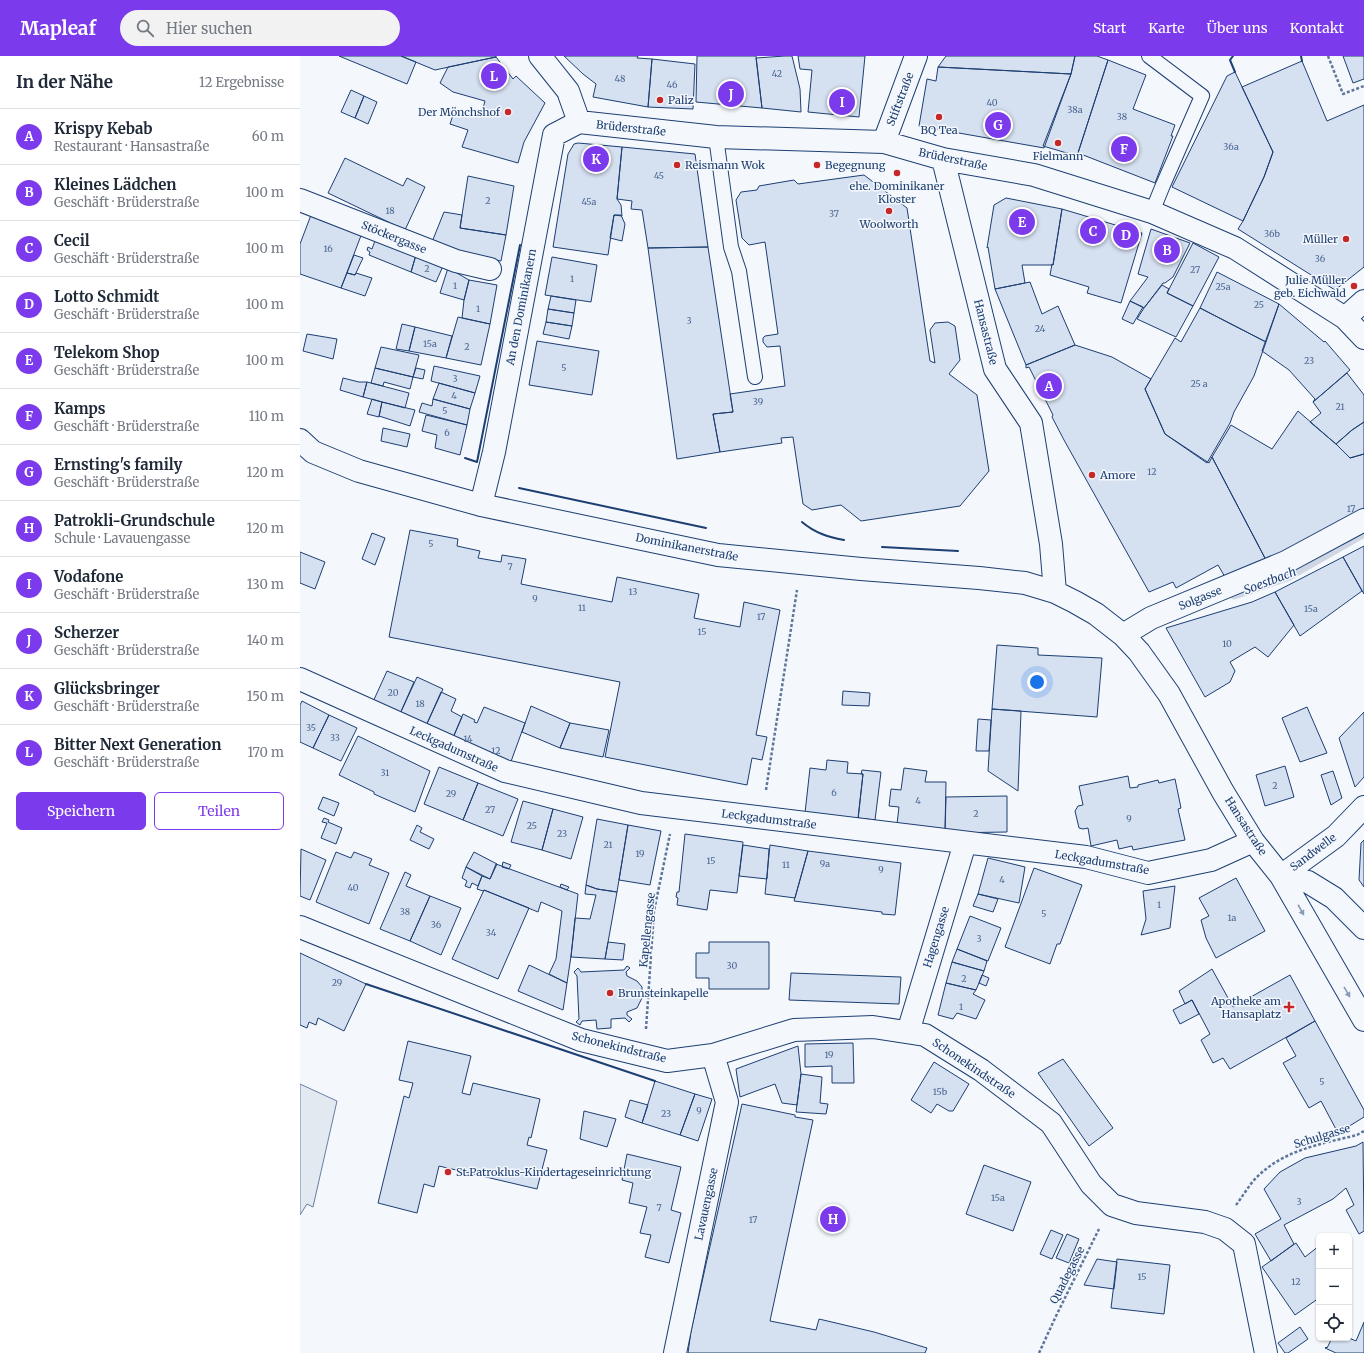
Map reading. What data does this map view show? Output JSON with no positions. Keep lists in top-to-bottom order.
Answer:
{
  "streets": {
    "street": [
      "Stiftstraße",
      "Brüderstraße",
      "Stöckergasse",
      "An den Dominikanern",
      "Hansastraße",
      "Dominikanerstraße",
      "Solgasse",
      "Leckgadumstraße",
      "Sandwelle",
      "Hagengasse",
      "Schonekindstraße",
      "Lavauengasse"
    ],
    "path": ["Kapellengasse", "Schulgasse", "Quadegasse"]
  },
  "crossings": [
    ["Stiftstraße", "Brüderstraße"],
    ["Brüderstraße", "An den Dominikanern"],
    ["Brüderstraße", "Hansastraße"],
    ["An den Dominikanern", "Dominikanerstraße"],
    ["Hansastraße", "Dominikanerstraße"],
    ["Hansastraße", "Solgasse"],
    ["Hansastraße", "Leckgadumstraße"],
    ["Hansastraße", "Sandwelle"],
    ["Dominikanerstraße", "Solgasse"],
    ["Leckgadumstraße", "Kapellengasse"],
    ["Leckgadumstraße", "Hagengasse"],
    ["Kapellengasse", "Schonekindstraße"],
    ["Hagengasse", "Schonekindstraße"],
    ["Schonekindstraße", "Schulgasse"],
    ["Schonekindstraße", "Lavauengasse"],
    ["Schonekindstraße", "Quadegasse"]
  ],
  "water": ["Soestbach"],
  "places": {
    "other": [
      "Paliz",
      "Der Mönchshof",
      "BQ Tea",
      "Fielmann",
      "Reismann Wok",
      "Begegnung",
      "ehe. Dominikaner Kloster",
      "Woolworth",
      "Müller",
      "Julie Müller geb. Eichwald",
      "Amore",
      "Brunsteinkapelle",
      "St.Patroklus-Kindertageseinrichtung"
    ],
    "health": ["Apotheke am Hansaplatz"]
  },
  "house_numbers": [
    "42",
    "48",
    "46",
    "40",
    "38a",
    "38",
    "36a",
    "45",
    "2",
    "45a",
    "18",
    "37",
    "36b",
    "16",
    "36",
    "2",
    "27",
    "1",
    "1",
    "25a",
    "25",
    "1",
    "3",
    "24",
    "15a",
    "2",
    "23",
    "5",
    "3",
    "25 a",
    "4",
    "39",
    "21",
    "5",
    "6",
    "12",
    "17",
    "5",
    "7",
    "13",
    "9",
    "11",
    "15a",
    "17",
    "15",
    "10",
    "20",
    "18",
    "35",
    "33",
    "14",
    "12",
    "31",
    "2",
    "6",
    "29",
    "4",
    "27",
    "2",
    "9",
    "25",
    "23",
    "21",
    "19",
    "15",
    "9a",
    "11",
    "9",
    "4",
    "40",
    "1",
    "38",
    "5",
    "1a",
    "36",
    "34",
    "3",
    "30",
    "2",
    "29",
    "1",
    "19",
    "5",
    "15b",
    "9",
    "23",
    "15a",
    "3",
    "7",
    "17",
    "15",
    "12"
  ],
  "page": {
    "header": "Mapleaf",
    "search": "Hier suchen",
    "nav": [
      "Start",
      "Karte",
      "Über uns",
      "Kontakt"
    ],
    "heading": ["In der Nähe", "12 Ergebnisse"],
    "pins": [
      "L",
      "J",
      "I",
      "G",
      "F",
      "K",
      "E",
      "C",
      "D",
      "B",
      "A",
      "H"
    ],
    "list": [
      {
        "mark": "A",
        "name": "Krispy Kebab",
        "note": "Restaurant · Hansastraße",
        "value": "60 m"
      },
      {
        "mark": "B",
        "name": "Kleines Lädchen",
        "note": "Geschäft · Brüderstraße",
        "value": "100 m"
      },
      {
        "mark": "C",
        "name": "Cecil",
        "note": "Geschäft · Brüderstraße",
        "value": "100 m"
      },
      {
        "mark": "D",
        "name": "Lotto Schmidt",
        "note": "Geschäft · Brüderstraße",
        "value": "100 m"
      },
      {
        "mark": "E",
        "name": "Telekom Shop",
        "note": "Geschäft · Brüderstraße",
        "value": "100 m"
      },
      {
        "mark": "F",
        "name": "Kamps",
        "note": "Geschäft · Brüderstraße",
        "value": "110 m"
      },
      {
        "mark": "G",
        "name": "Ernsting's family",
        "note": "Geschäft · Brüderstraße",
        "value": "120 m"
      },
      {
        "mark": "H",
        "name": "Patrokli-Grundschule",
        "note": "Schule · Lavauengasse",
        "value": "120 m"
      },
      {
        "mark": "I",
        "name": "Vodafone",
        "note": "Geschäft · Brüderstraße",
        "value": "130 m"
      },
      {
        "mark": "J",
        "name": "Scherzer",
        "note": "Geschäft · Brüderstraße",
        "value": "140 m"
      },
      {
        "mark": "K",
        "name": "Glücksbringer",
        "note": "Geschäft · Brüderstraße",
        "value": "150 m"
      },
      {
        "mark": "L",
        "name": "Bitter Next Generation",
        "note": "Geschäft · Brüderstraße",
        "value": "170 m"
      }
    ],
    "buttons": ["Speichern", "Teilen"],
    "map_buttons": ["+", "−"]
  }
}
